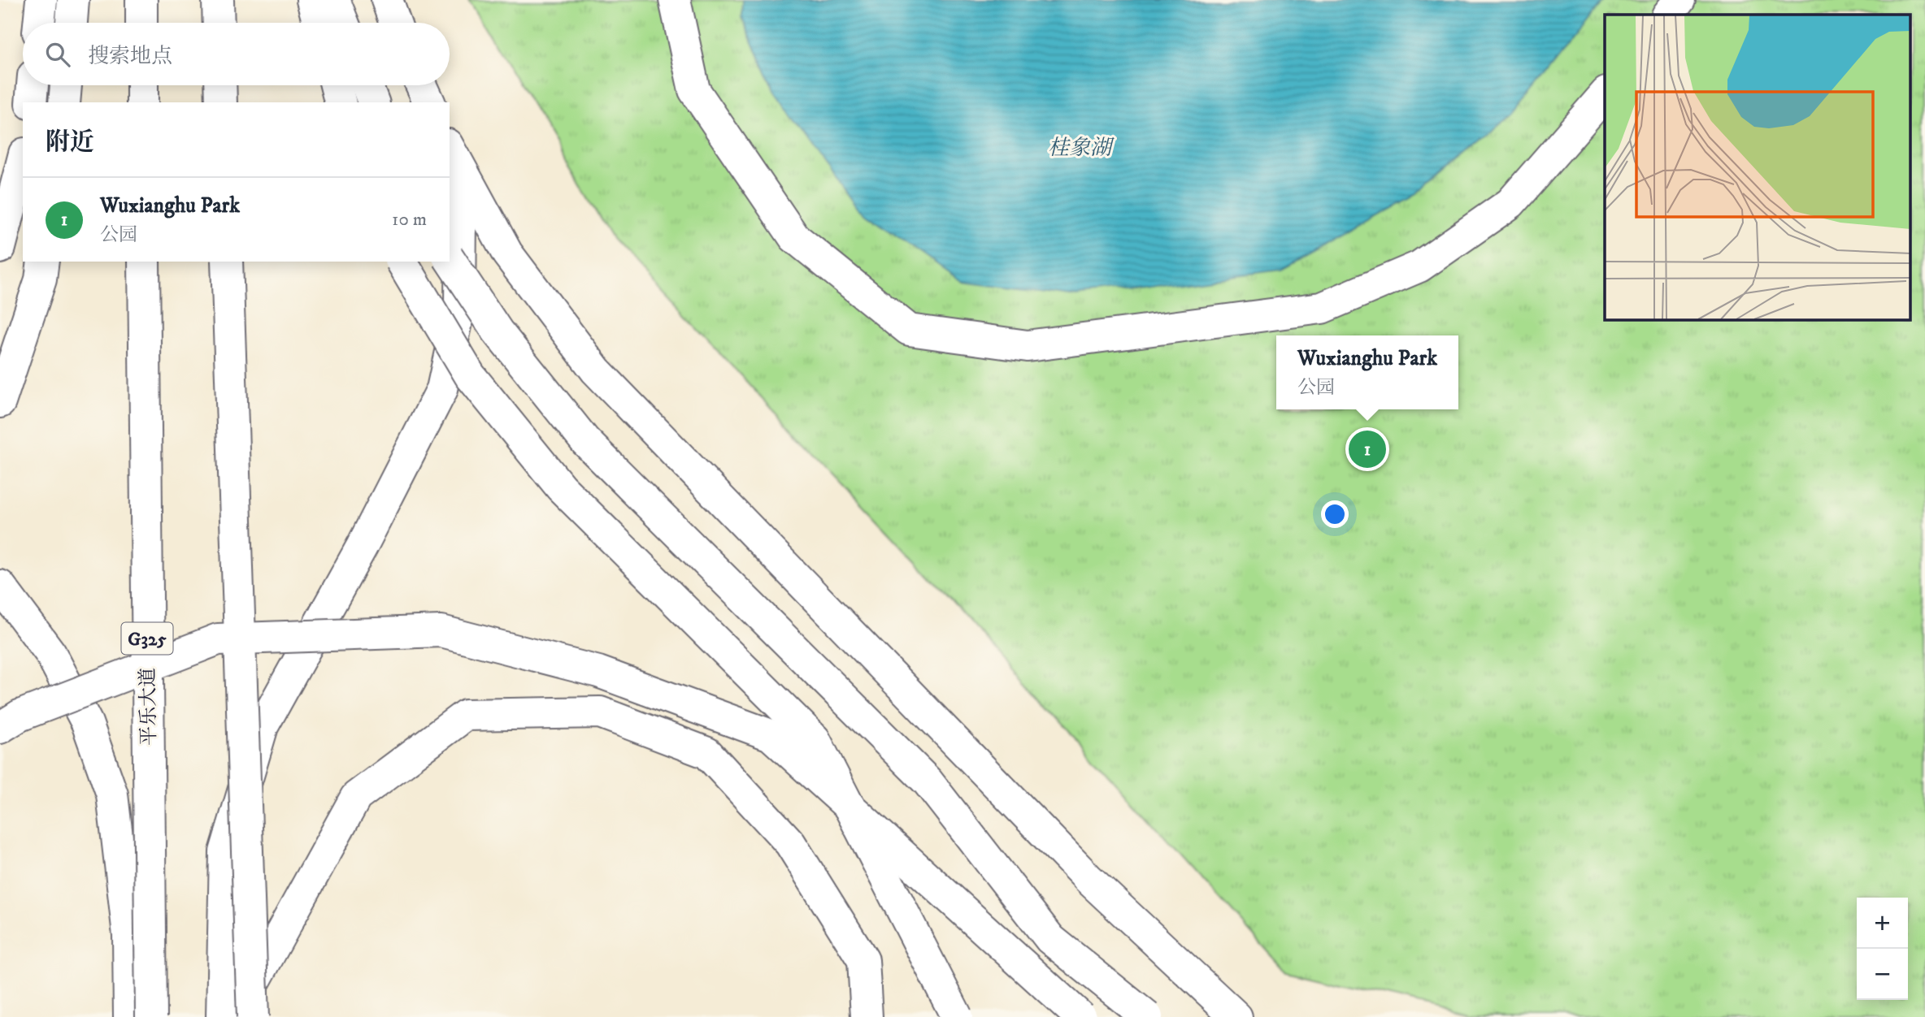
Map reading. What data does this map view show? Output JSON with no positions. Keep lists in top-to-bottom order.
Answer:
{
  "streets": {
    "main road": ["G325", "平乐大道"]
  },
  "water": ["桂象湖"],
  "page": {
    "search": "搜索地点",
    "heading": "附近",
    "list": [
      {
        "mark": "1",
        "name": "Wuxianghu Park",
        "note": "公园",
        "value": "10 m"
      }
    ],
    "popup": ["Wuxianghu Park", "公园"],
    "pins": "1",
    "map_buttons": ["+", "−"]
  }
}
